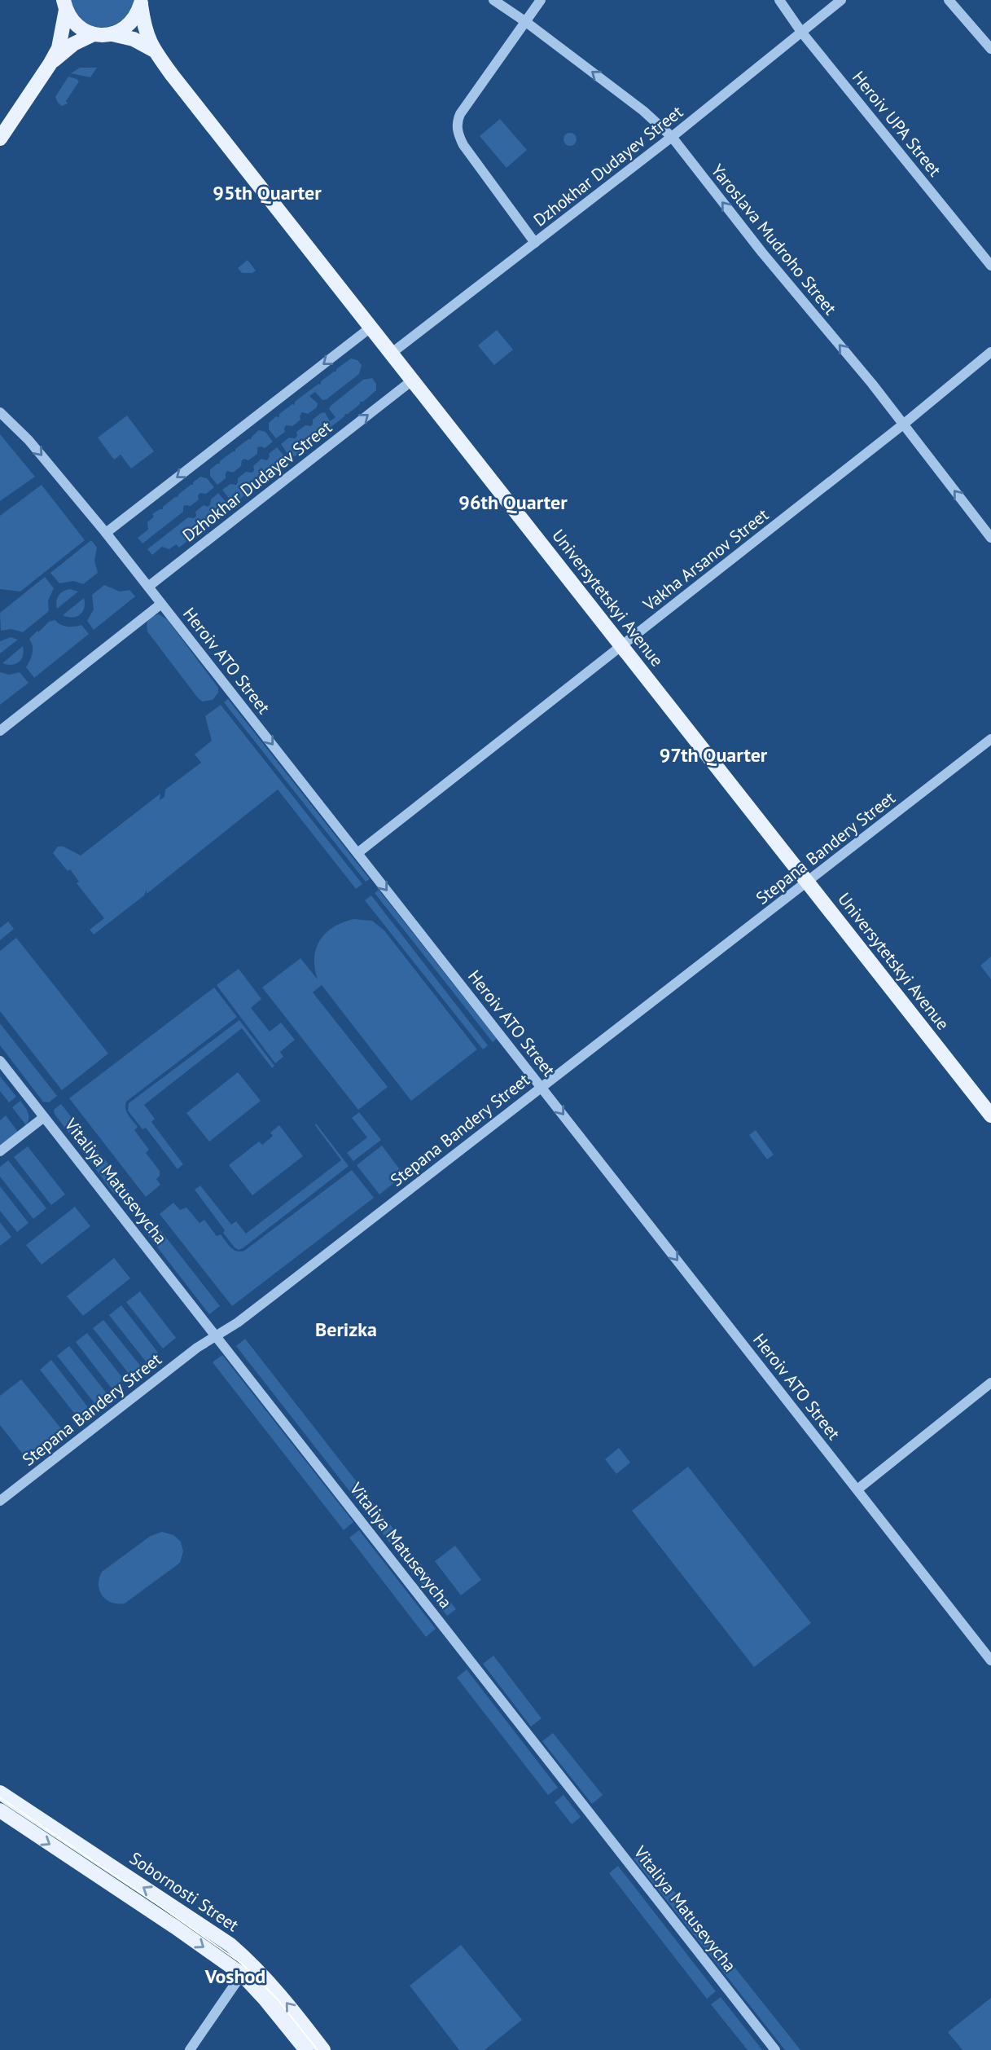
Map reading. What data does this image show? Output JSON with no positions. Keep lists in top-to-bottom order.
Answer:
{
  "streets": {
    "main road": ["Universytetskyi Avenue", "Sobornosti Street"],
    "street": [
      "Heroiv UPA Street",
      "Dzhokhar Dudayev Street",
      "Yaroslava Mudroho Street",
      "Vakha Arsanov Street",
      "Heroiv ATO Street",
      "Stepana Bandery Street",
      "Vitaliya Matusevycha"
    ]
  },
  "crossings": [
    ["Heroiv UPA Street", "Dzhokhar Dudayev Street"],
    ["Dzhokhar Dudayev Street", "Yaroslava Mudroho Street"],
    ["Dzhokhar Dudayev Street", "Universytetskyi Avenue"],
    ["Dzhokhar Dudayev Street", "Heroiv ATO Street"],
    ["Yaroslava Mudroho Street", "Vakha Arsanov Street"],
    ["Vakha Arsanov Street", "Universytetskyi Avenue"],
    ["Vakha Arsanov Street", "Heroiv ATO Street"],
    ["Universytetskyi Avenue", "Stepana Bandery Street"],
    ["Heroiv ATO Street", "Stepana Bandery Street"],
    ["Stepana Bandery Street", "Vitaliya Matusevycha"]
  ],
  "one_way": ["Yaroslava Mudroho Street", "Heroiv ATO Street"],
  "districts": [
    "95th Quarter",
    "96th Quarter",
    "97th Quarter",
    "Berizka",
    "Voshod"
  ]
}
